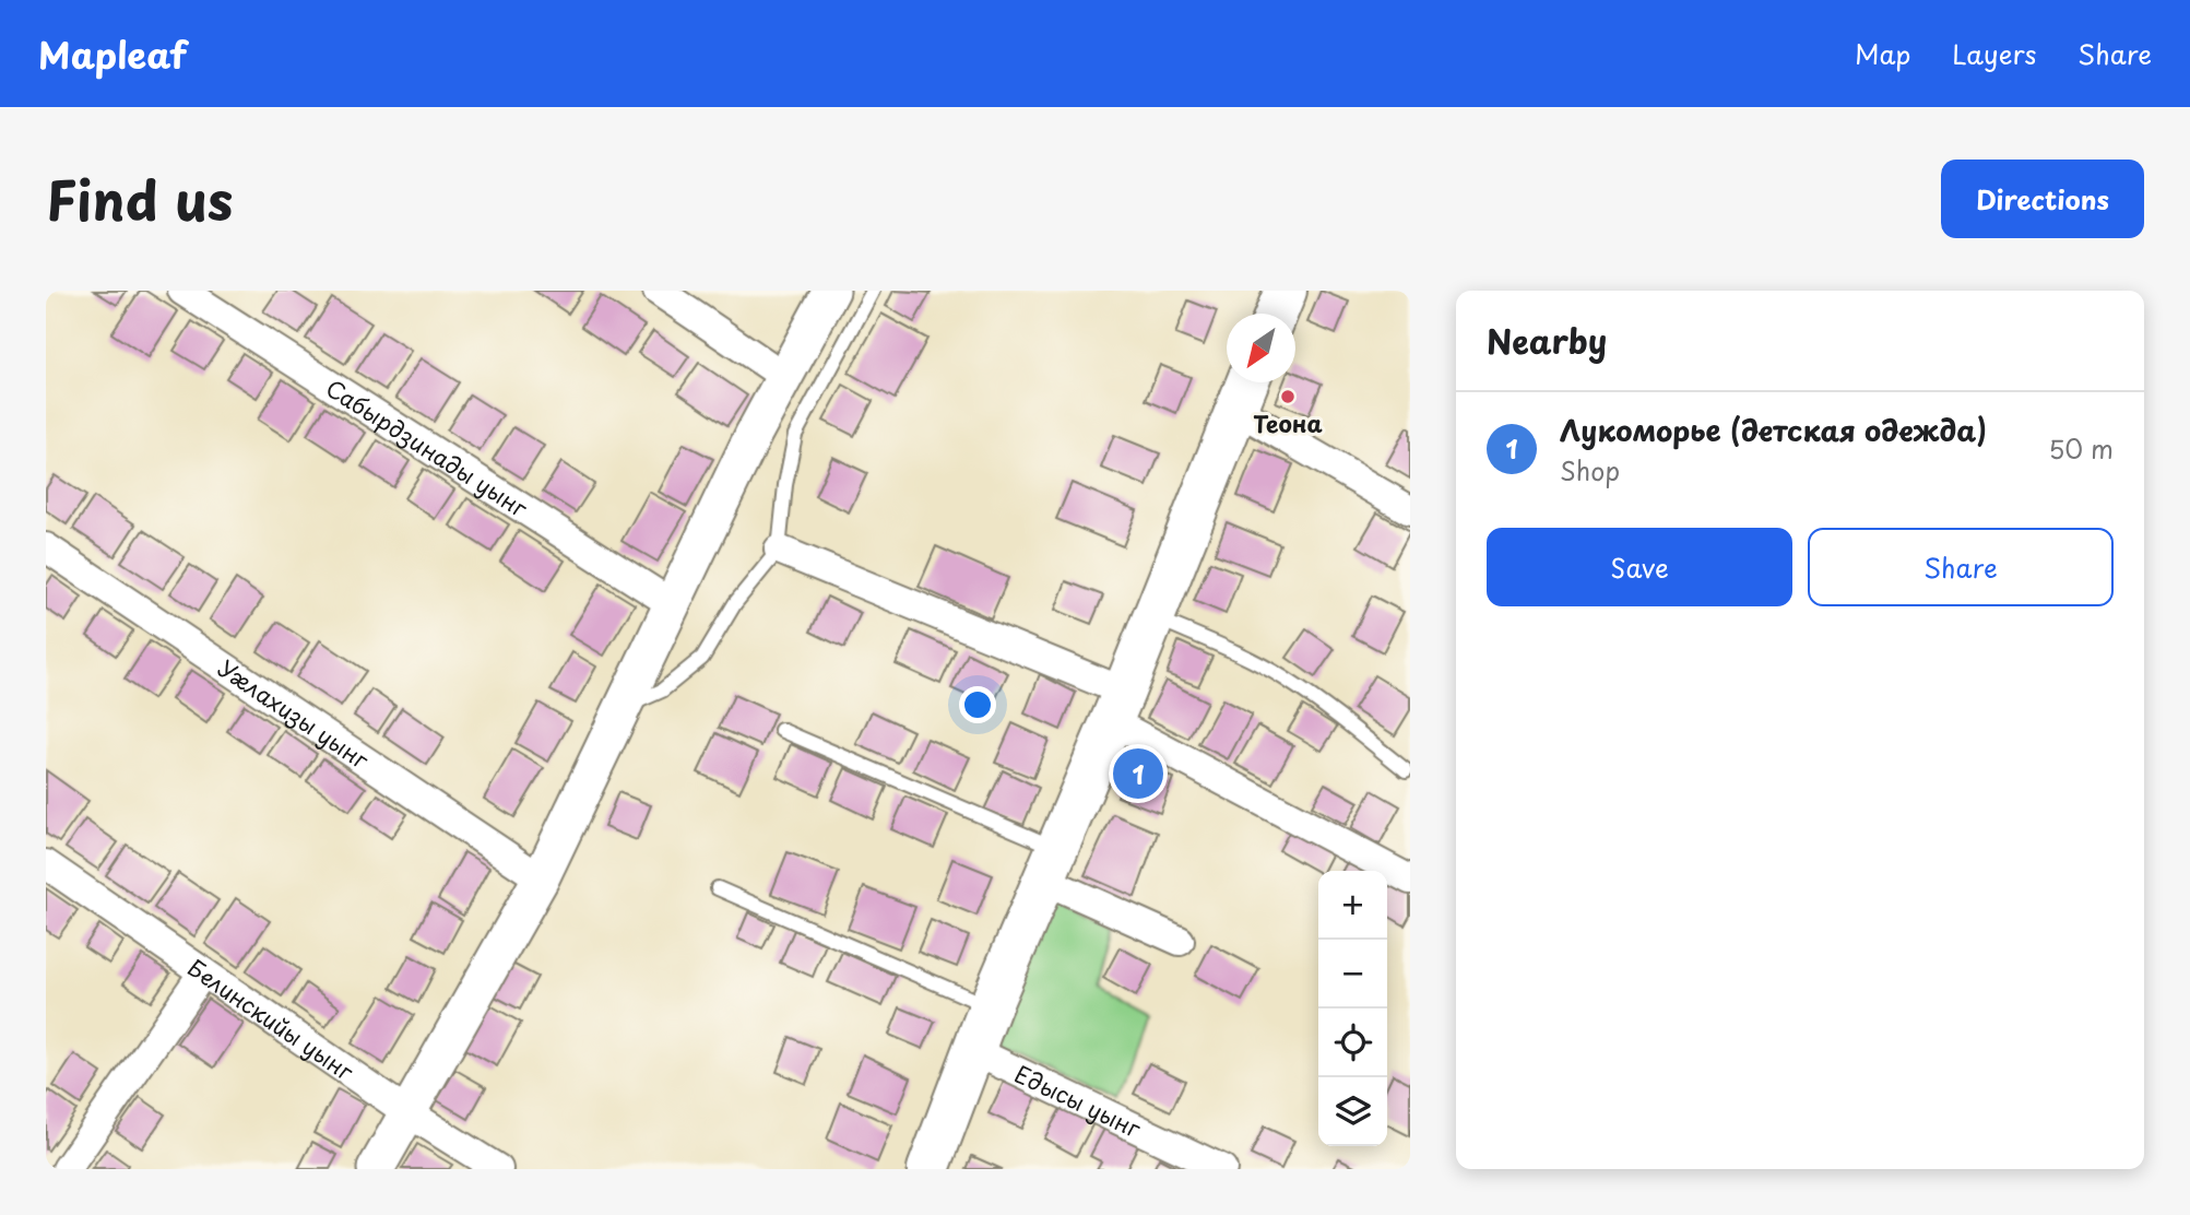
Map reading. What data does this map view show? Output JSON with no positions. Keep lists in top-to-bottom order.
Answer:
{
  "streets": {
    "street": [
      "Сабырдзинады уынг",
      "Уӕлахизы уынг",
      "Белинскийы уынг",
      "Едысы уынг"
    ]
  },
  "places": ["Теона"],
  "north": "bottom left",
  "page": {
    "header": "Mapleaf",
    "nav": ["Map", "Layers", "Share"],
    "title": "Find us",
    "buttons": [
      "Directions",
      ["Save", "Share"]
    ],
    "heading": "Nearby",
    "list": [
      {
        "mark": "1",
        "name": "Лукоморье (детская одежда)",
        "note": "Shop",
        "value": "50 m"
      }
    ],
    "pins": "1",
    "map_buttons": ["+", "−"]
  }
}
